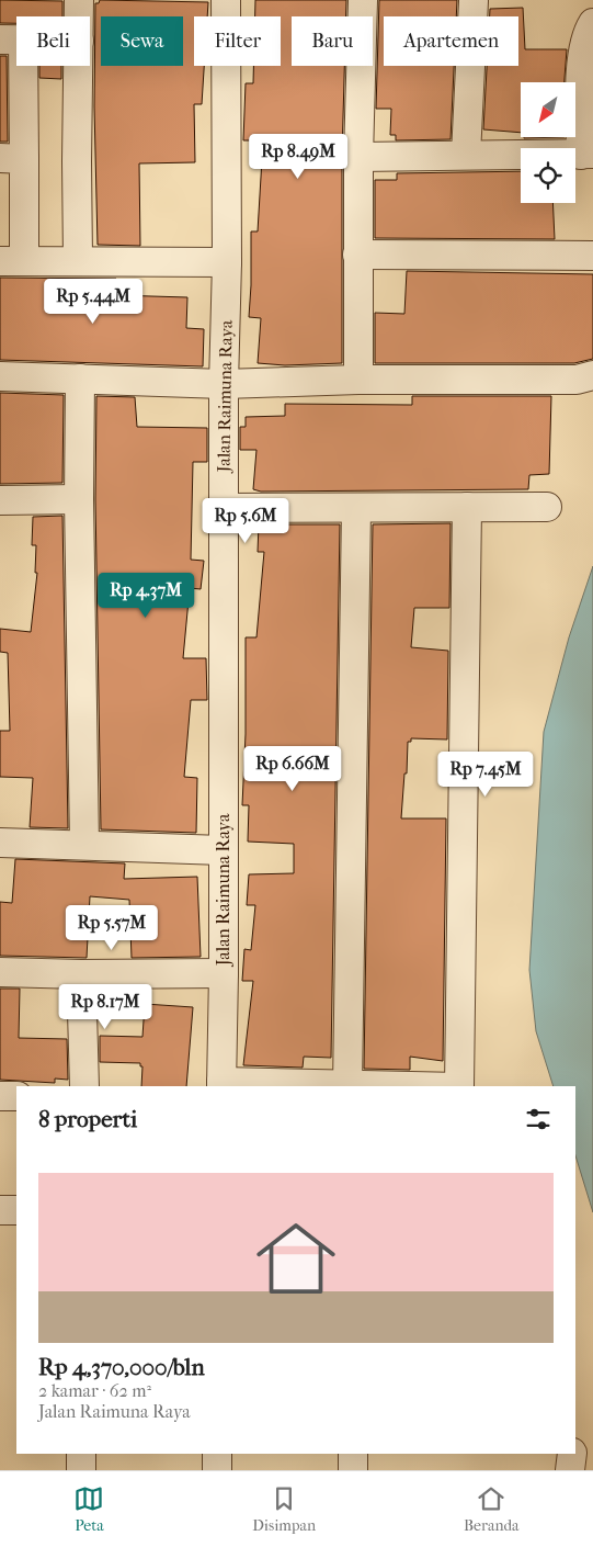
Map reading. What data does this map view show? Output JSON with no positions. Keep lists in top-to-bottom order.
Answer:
{
  "streets": {
    "street": ["Jalan Raimuna Raya"]
  },
  "north": "bottom left",
  "page": {
    "chip": [
      "Beli",
      "Sewa",
      "Filter",
      "Baru",
      "Apartemen"
    ],
    "price": [
      "Rp 8.49M",
      "Rp 5.44M",
      "Rp 5.6M",
      "Rp 4.37M",
      "Rp 6.66M",
      "Rp 7.45M",
      "Rp 5.57M",
      "Rp 8.17M"
    ],
    "heading": "8 properti",
    "list": [
      {
        "name": "Rp 4,370,000/bln",
        "note": "2 kamar · 62 m² · Jalan Raimuna Raya"
      }
    ],
    "tabs": ["Peta", "Disimpan", "Beranda"]
  }
}
